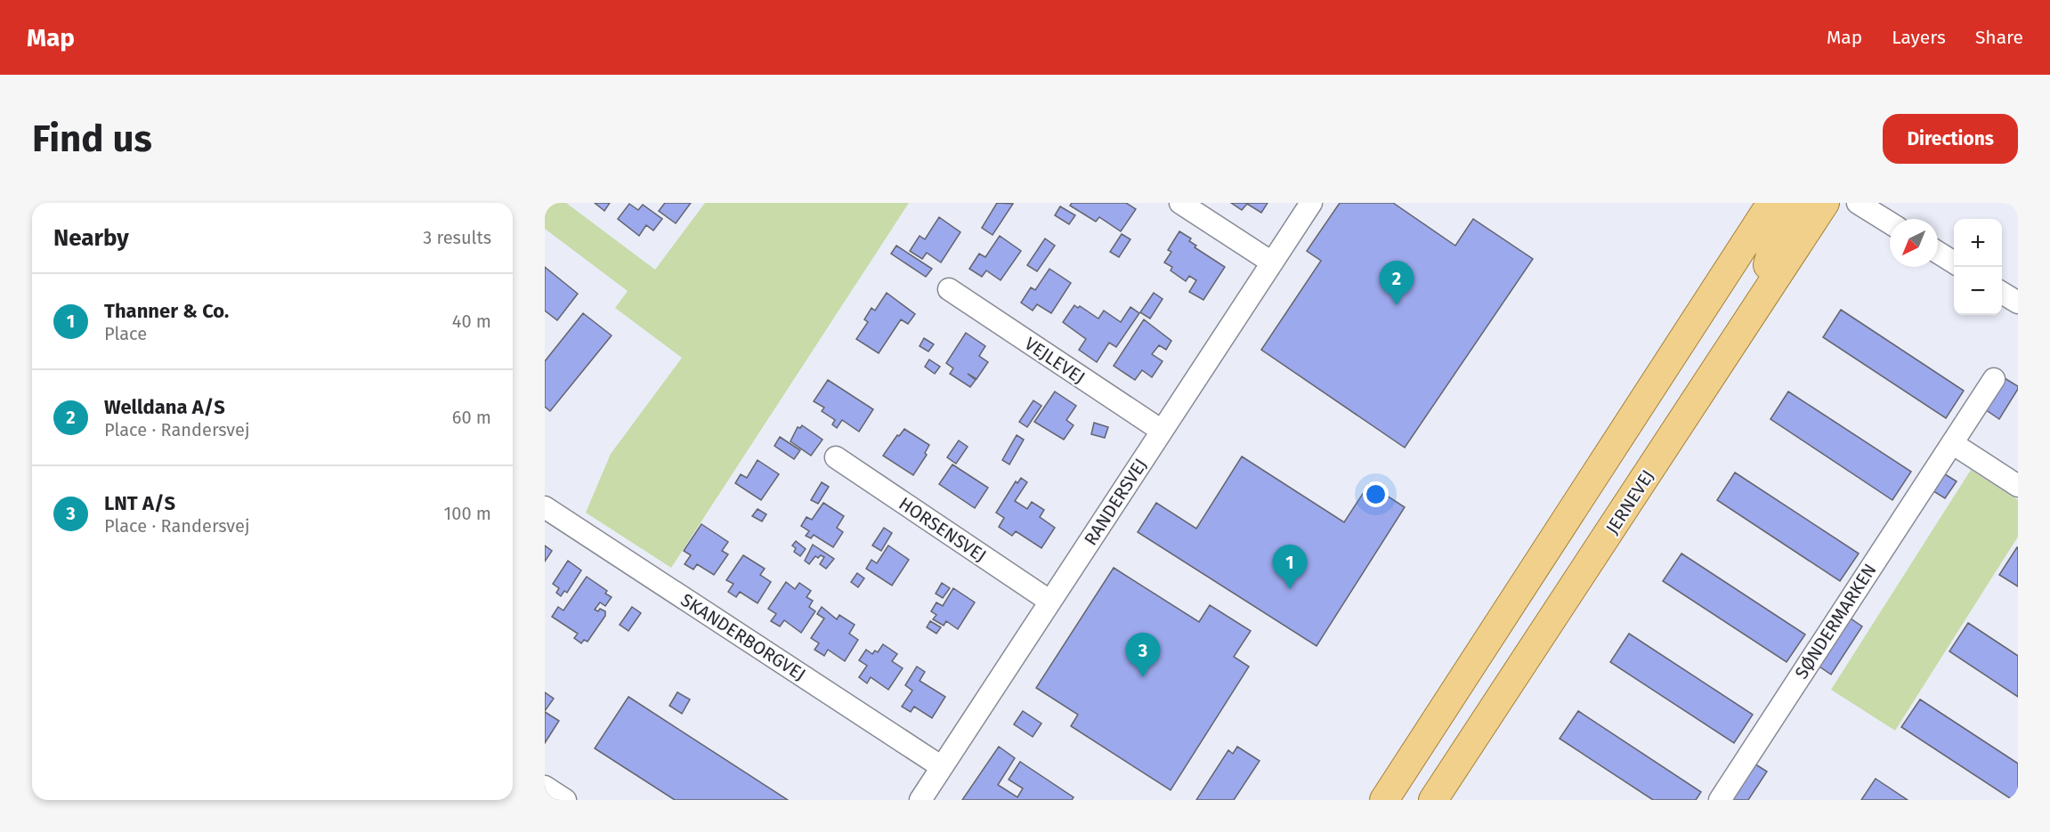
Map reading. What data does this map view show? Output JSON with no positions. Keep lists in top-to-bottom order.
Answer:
{
  "streets": {
    "main road": ["JERNEVEJ"],
    "street": [
      "VEJLEVEJ",
      "RANDERSVEJ",
      "HORSENSVEJ",
      "SØNDERMARKEN",
      "SKANDERBORGVEJ"
    ]
  },
  "crossings": [
    ["VEJLEVEJ", "RANDERSVEJ"],
    ["RANDERSVEJ", "HORSENSVEJ"],
    ["RANDERSVEJ", "SKANDERBORGVEJ"]
  ],
  "north": "bottom left",
  "page": {
    "header": "Map",
    "nav": ["Map", "Layers", "Share"],
    "buttons": "Directions",
    "title": "Find us",
    "heading": ["Nearby", "3 results"],
    "map_buttons": ["+", "−"],
    "pins": ["2", "1", "3"],
    "list": [
      {
        "mark": "1",
        "name": "Thanner & Co.",
        "note": "Place",
        "value": "40 m"
      },
      {
        "mark": "2",
        "name": "Welldana A/S",
        "note": "Place · Randersvej",
        "value": "60 m"
      },
      {
        "mark": "3",
        "name": "LNT A/S",
        "note": "Place · Randersvej",
        "value": "100 m"
      }
    ]
  }
}
